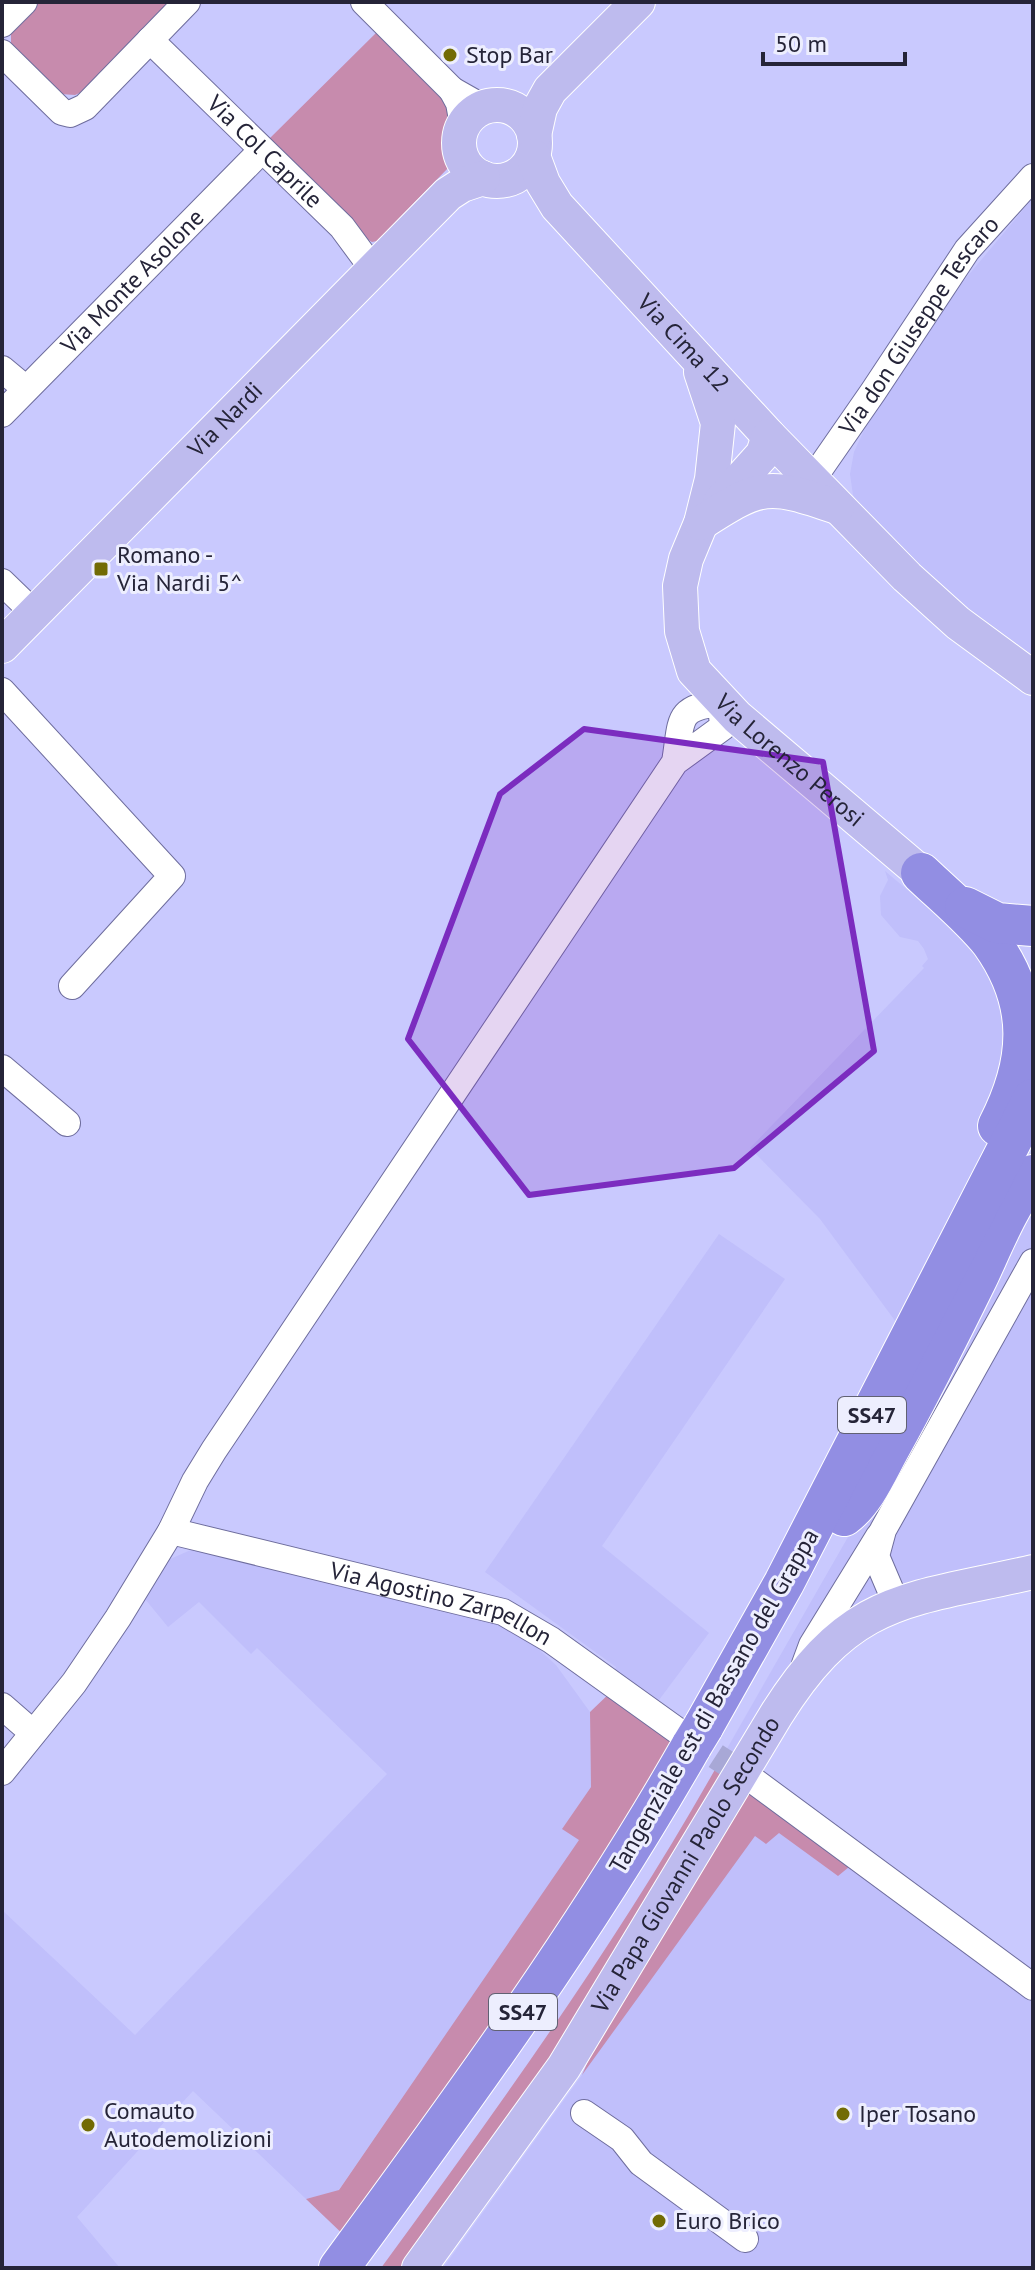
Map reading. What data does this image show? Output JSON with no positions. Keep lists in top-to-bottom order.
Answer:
{
  "streets": {
    "highway": ["SS47", "Tangenziale est di Bassano del Grappa"],
    "main road": [
      "Via Cima 12",
      "Via Nardi",
      "Via Lorenzo Perosi",
      "Via Papa Giovanni Paolo Secondo"
    ],
    "street": [
      "Via Col Caprile",
      "Via Monte Asolone",
      "Via don Giuseppe Tescaro",
      "Via Agostino Zarpellon"
    ]
  },
  "crossings": [
    ["Via Col Caprile", "Via Monte Asolone"],
    ["Via Col Caprile", "Via Nardi"],
    ["Via don Giuseppe Tescaro", "Via Cima 12"],
    ["Via Lorenzo Perosi", "Via Agostino Zarpellon"],
    ["Via Agostino Zarpellon", "Tangenziale est di Bassano del Grappa"]
  ],
  "places": {
    "other": [
      "Stop Bar",
      "Iper Tosano",
      "Comauto Autodemolizioni",
      "Euro Brico"
    ],
    "transit": ["Romano - Via Nardi 5^"]
  },
  "scale_bar": "50 m"
}
